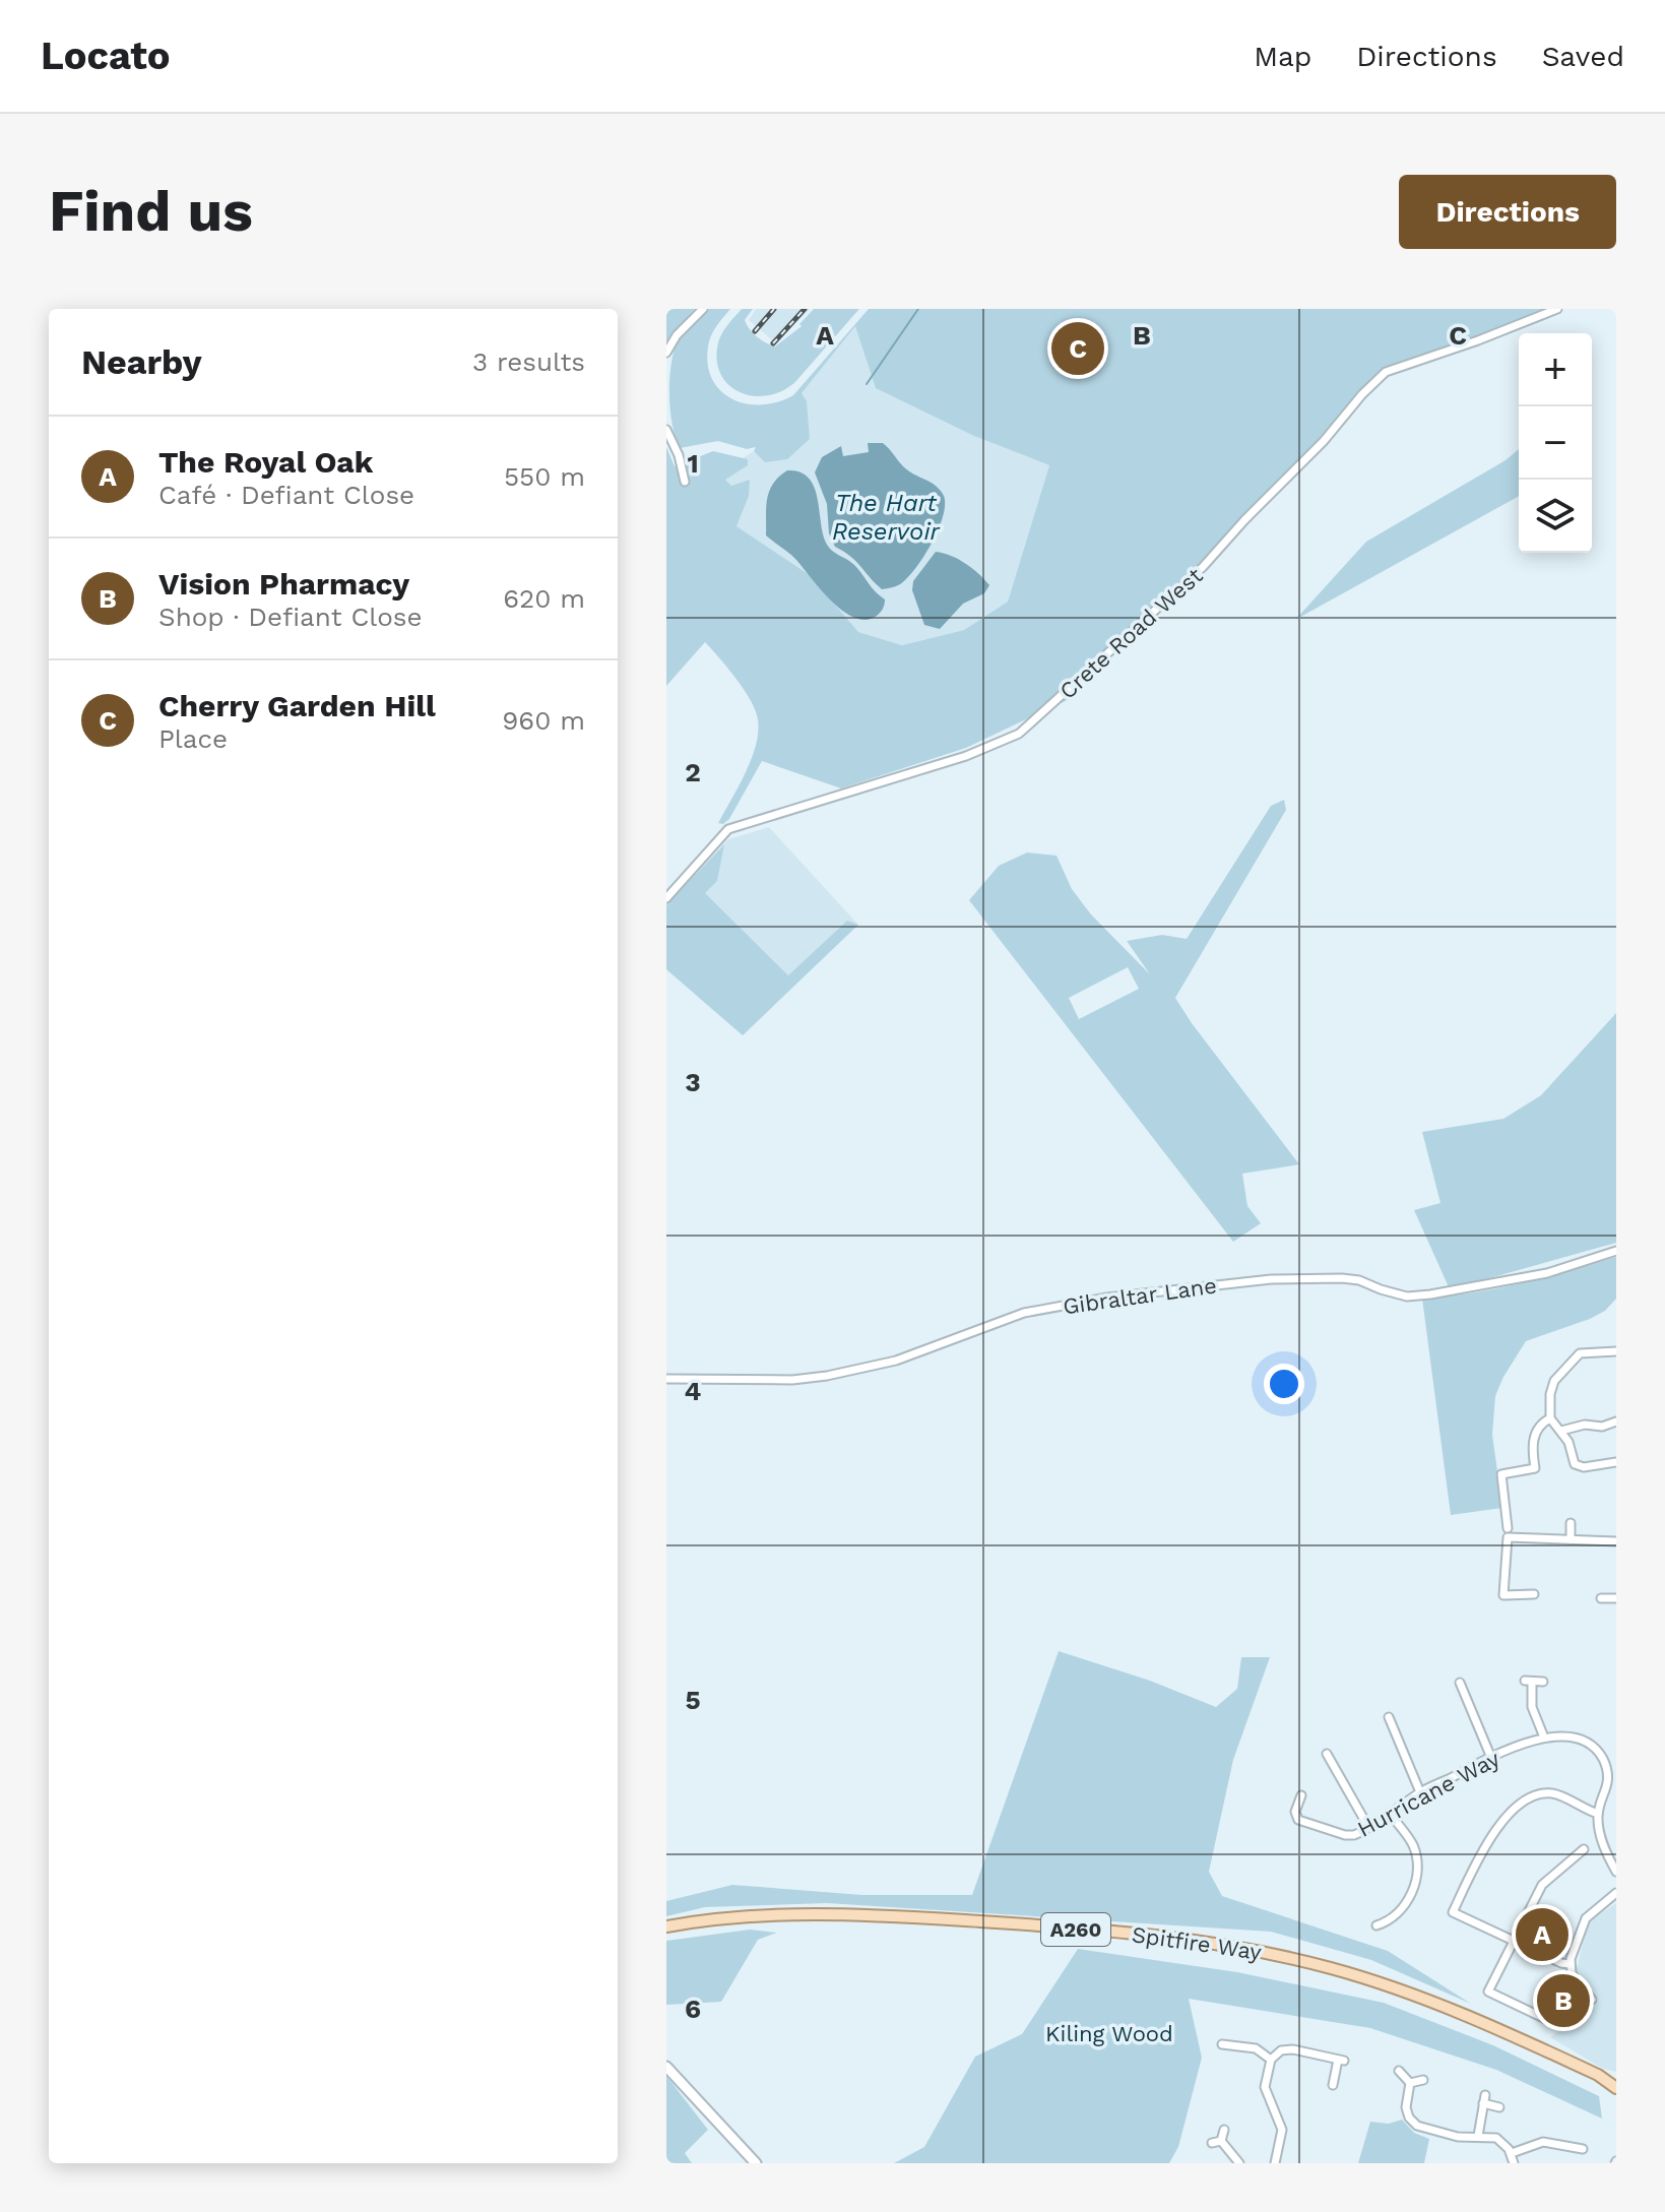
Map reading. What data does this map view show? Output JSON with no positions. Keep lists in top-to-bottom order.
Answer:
{
  "streets": {
    "main road": ["A260", "Spitfire Way"],
    "street": ["Crete Road West", "Gibraltar Lane", "Hurricane Way"]
  },
  "water": ["The Hart Reservoir"],
  "parks": ["Kiling Wood"],
  "page": {
    "header": "Locato",
    "nav": ["Map", "Directions", "Saved"],
    "buttons": "Directions",
    "title": "Find us",
    "heading": ["Nearby", "3 results"],
    "pins": ["C", "A", "B"],
    "map_buttons": ["+", "−"],
    "list": [
      {
        "mark": "A",
        "name": "The Royal Oak",
        "note": "Café · Defiant Close",
        "value": "550 m"
      },
      {
        "mark": "B",
        "name": "Vision Pharmacy",
        "note": "Shop · Defiant Close",
        "value": "620 m"
      },
      {
        "mark": "C",
        "name": "Cherry Garden Hill",
        "note": "Place",
        "value": "960 m"
      }
    ]
  },
  "grid": {
    "columns": ["A", "B", "C"],
    "rows": [
      "1",
      "2",
      "3",
      "4",
      "5",
      "6"
    ]
  }
}
